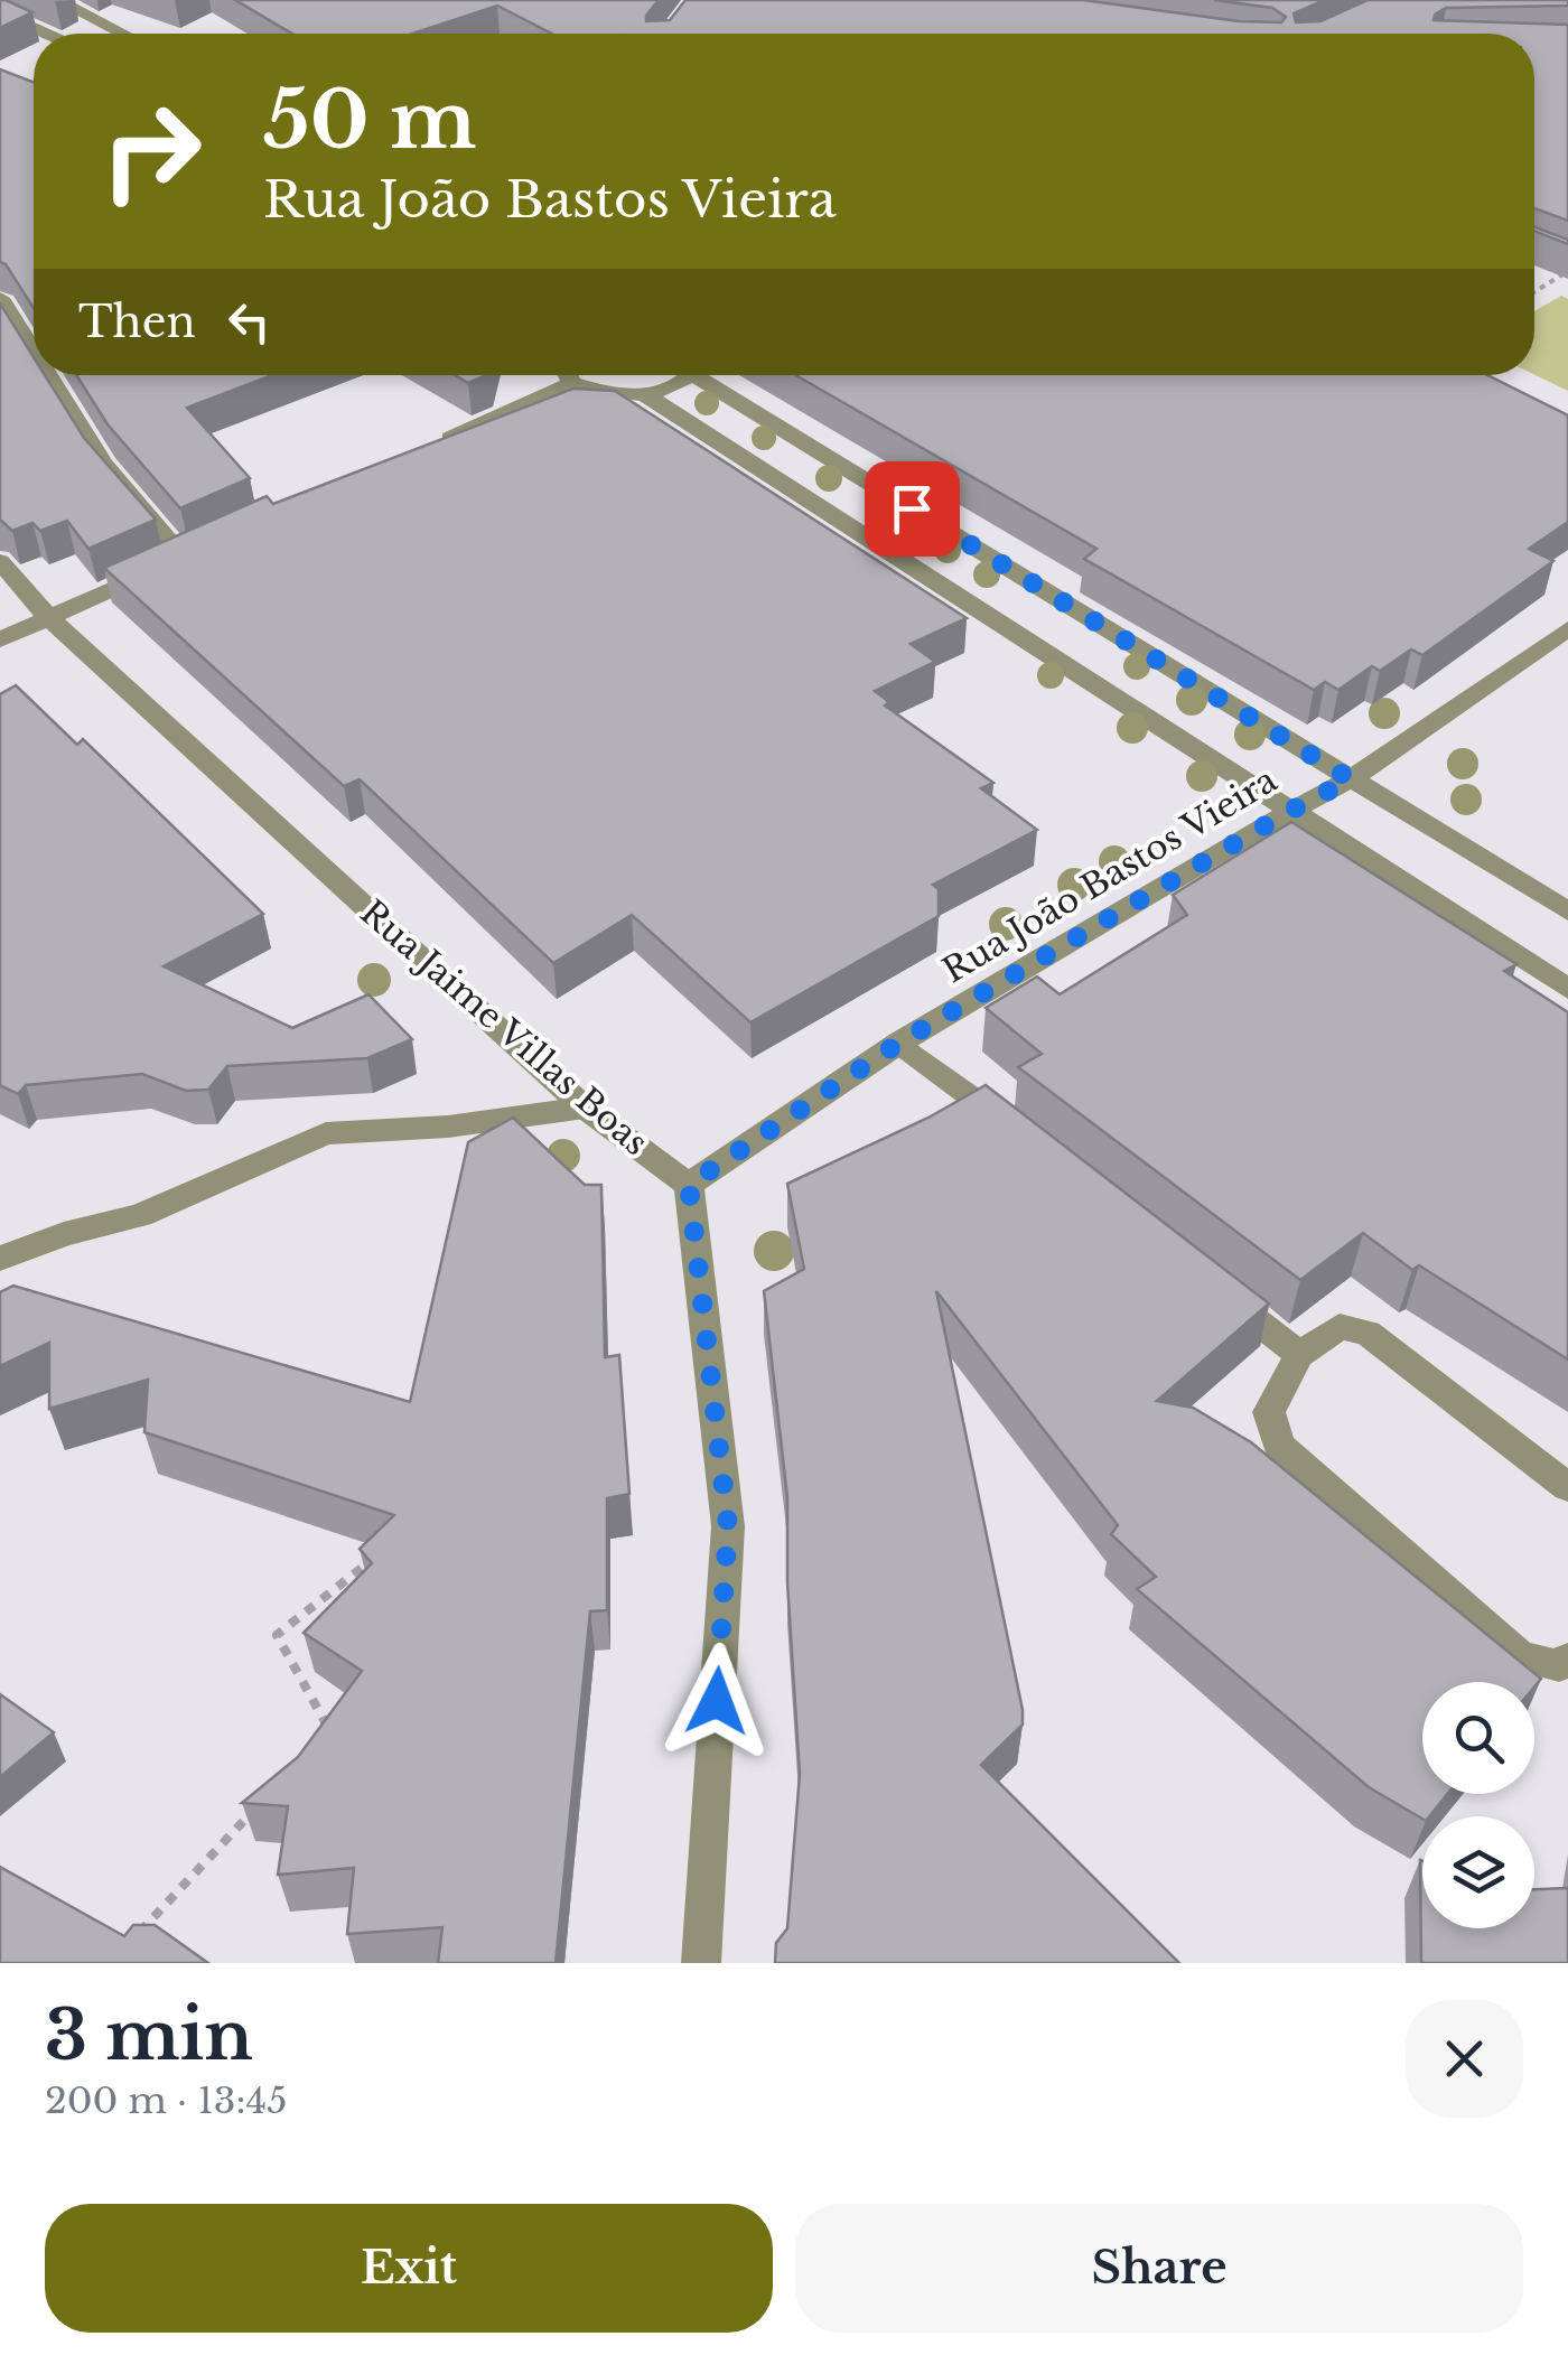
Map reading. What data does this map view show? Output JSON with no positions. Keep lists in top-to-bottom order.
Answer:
{
  "streets": {
    "street": ["Rua João Bastos Vieira", "Rua Jaime Villas Boas"]
  },
  "crossings": [
    ["Rua João Bastos Vieira", "Rua Jaime Villas Boas"]
  ],
  "page": {
    "turn": ["50 m", "Rua João Bastos Vieira"],
    "then": "Then",
    "heading": ["3 min", "200 m · 13:45"],
    "buttons": ["Exit", "Share"]
  }
}
